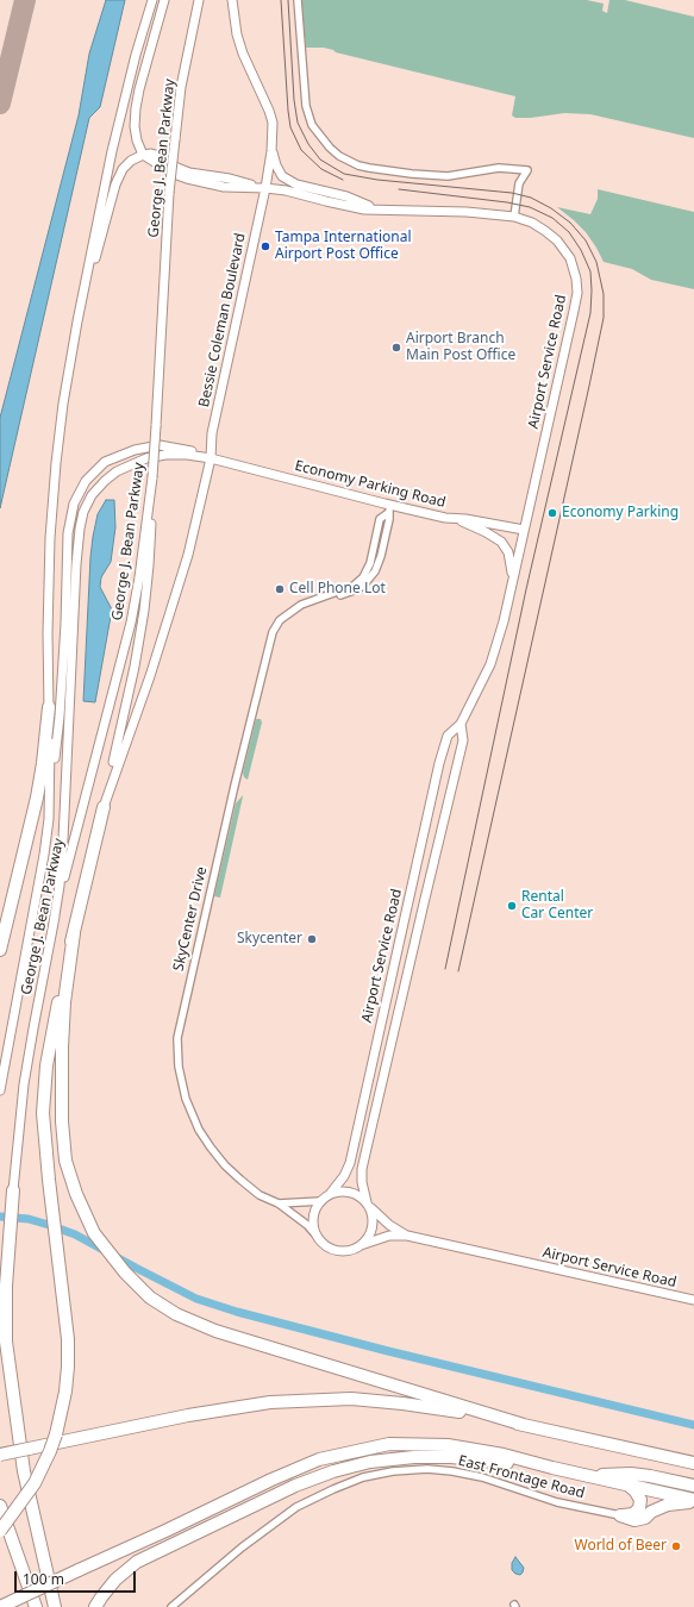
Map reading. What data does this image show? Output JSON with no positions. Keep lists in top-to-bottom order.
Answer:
{
  "streets": {
    "street": [
      "George J. Bean Parkway",
      "Bessie Coleman Boulevard",
      "Airport Service Road",
      "Economy Parking Road",
      "SkyCenter Drive",
      "East Frontage Road"
    ]
  },
  "crossings": [
    ["Bessie Coleman Boulevard", "Airport Service Road"],
    ["Bessie Coleman Boulevard", "Economy Parking Road"],
    ["Airport Service Road", "Economy Parking Road"],
    ["Airport Service Road", "SkyCenter Drive"],
    ["Economy Parking Road", "SkyCenter Drive"]
  ],
  "places": [
    "Tampa International Airport Post Office",
    "Airport Branch Main Post Office",
    "Economy Parking",
    "Cell Phone Lot",
    "Rental Car Center",
    "Skycenter",
    "World of Beer"
  ],
  "scale_bar": "100 m"
}
